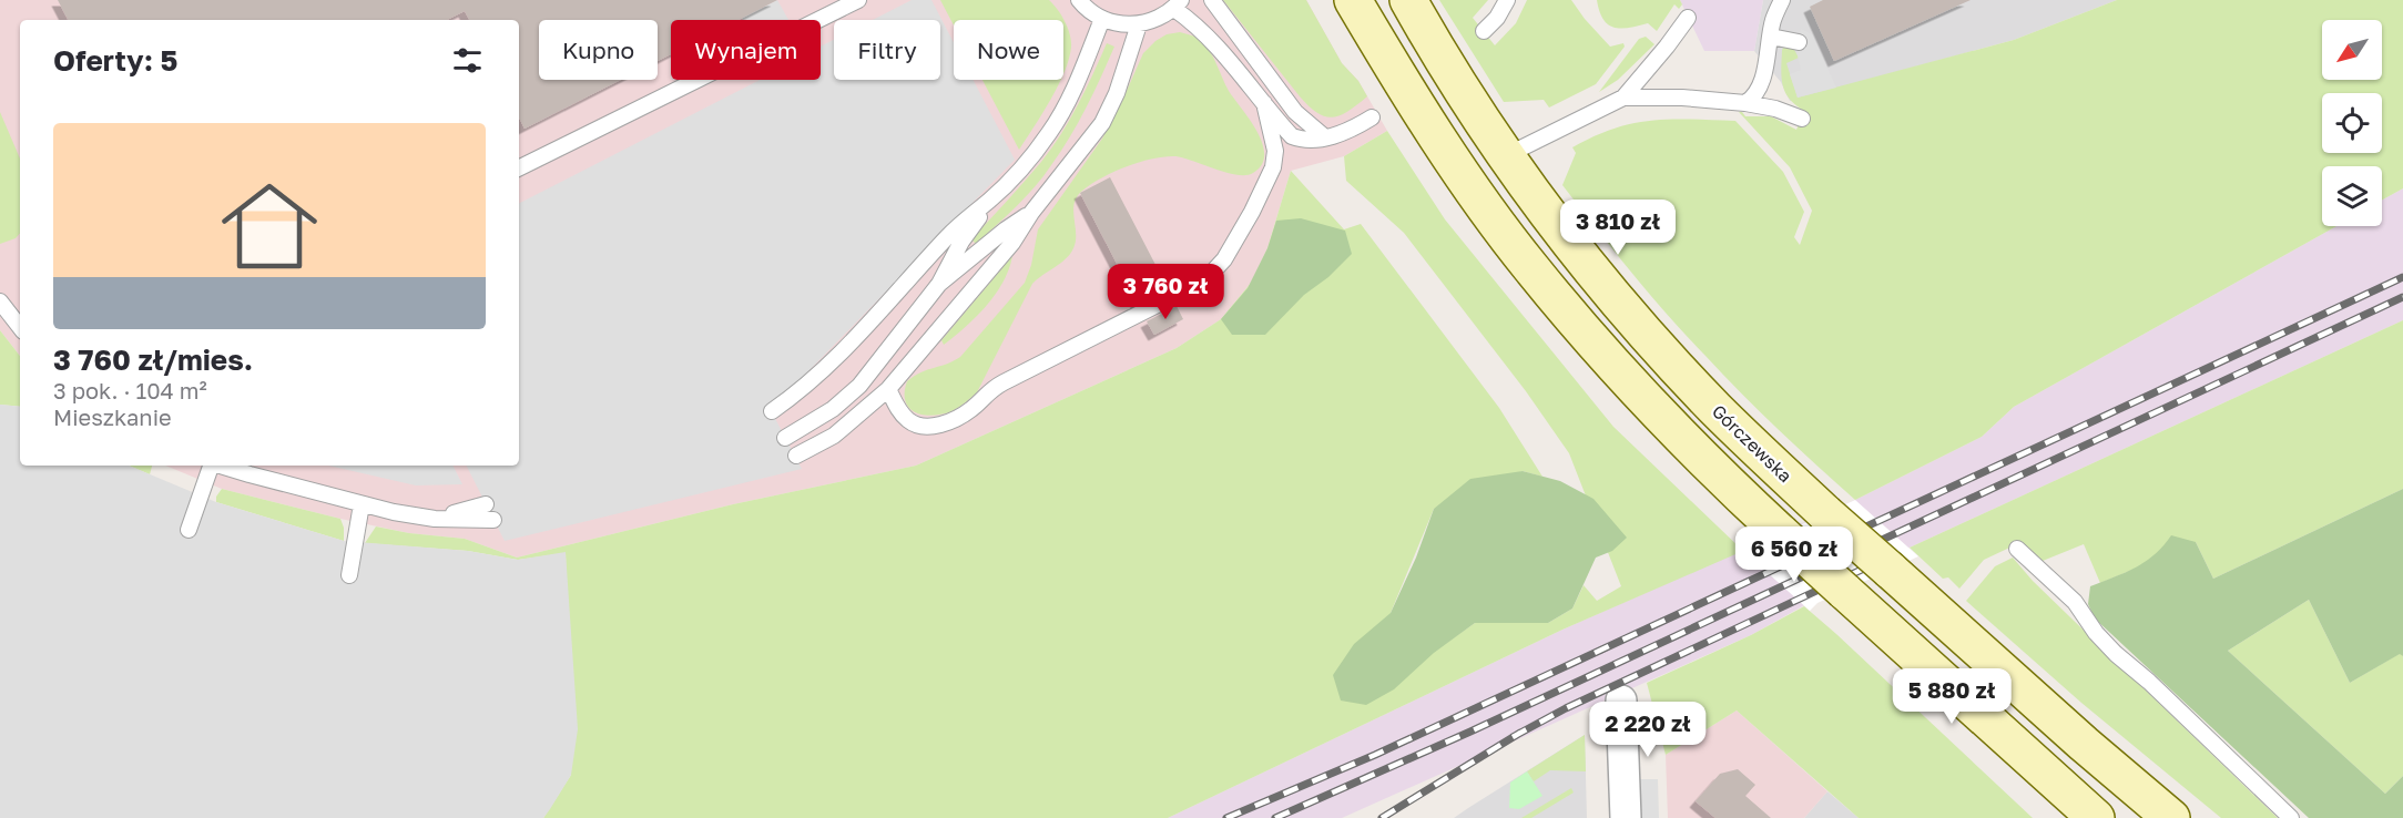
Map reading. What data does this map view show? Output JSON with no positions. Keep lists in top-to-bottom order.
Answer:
{
  "streets": {
    "main road": ["Górczewska"]
  },
  "north": "bottom left",
  "page": {
    "chip": [
      "Kupno",
      "Wynajem",
      "Filtry",
      "Nowe"
    ],
    "heading": "Oferty: 5",
    "list": [
      {
        "name": "3 760 zł/mies.",
        "note": "3 pok. · 104 m² · Mieszkanie"
      }
    ],
    "price": [
      "3 810 zł",
      "3 760 zł",
      "6 560 zł",
      "5 880 zł",
      "2 220 zł"
    ]
  }
}
